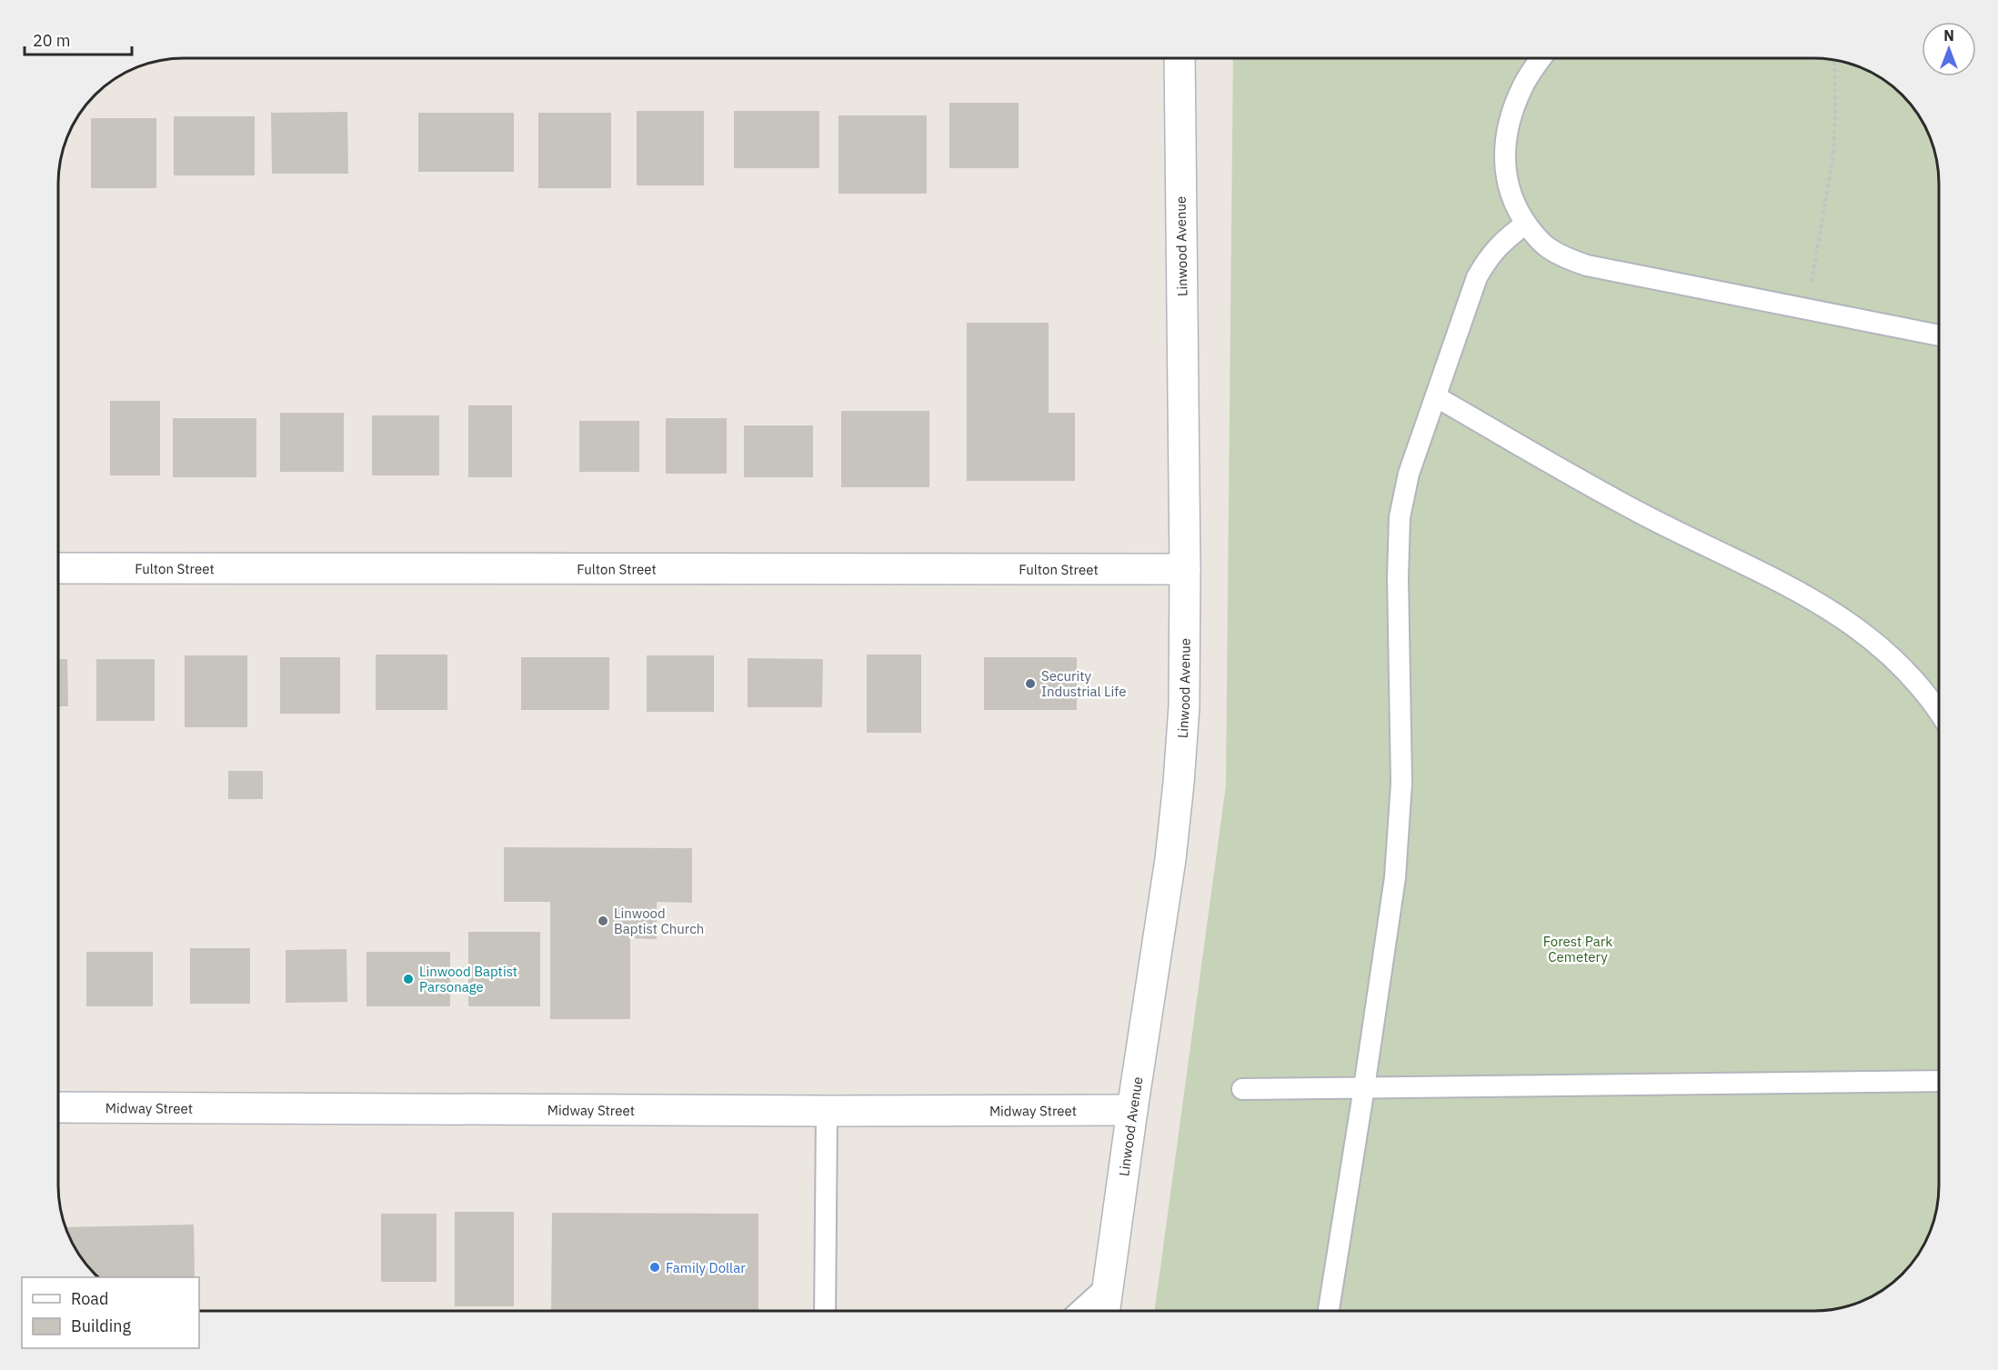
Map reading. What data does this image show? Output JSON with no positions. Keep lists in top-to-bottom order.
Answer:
{
  "streets": {
    "street": ["Linwood Avenue", "Fulton Street", "Midway Street"]
  },
  "crossings": [
    ["Linwood Avenue", "Fulton Street"],
    ["Linwood Avenue", "Midway Street"]
  ],
  "parks": ["Forest Park Cemetery"],
  "places": [
    "Security Industrial Life",
    "Linwood Baptist Church",
    "Linwood Baptist Parsonage",
    "Family Dollar"
  ],
  "legend": ["Road", "Building"],
  "scale_bar": "20 m",
  "north": "top"
}
